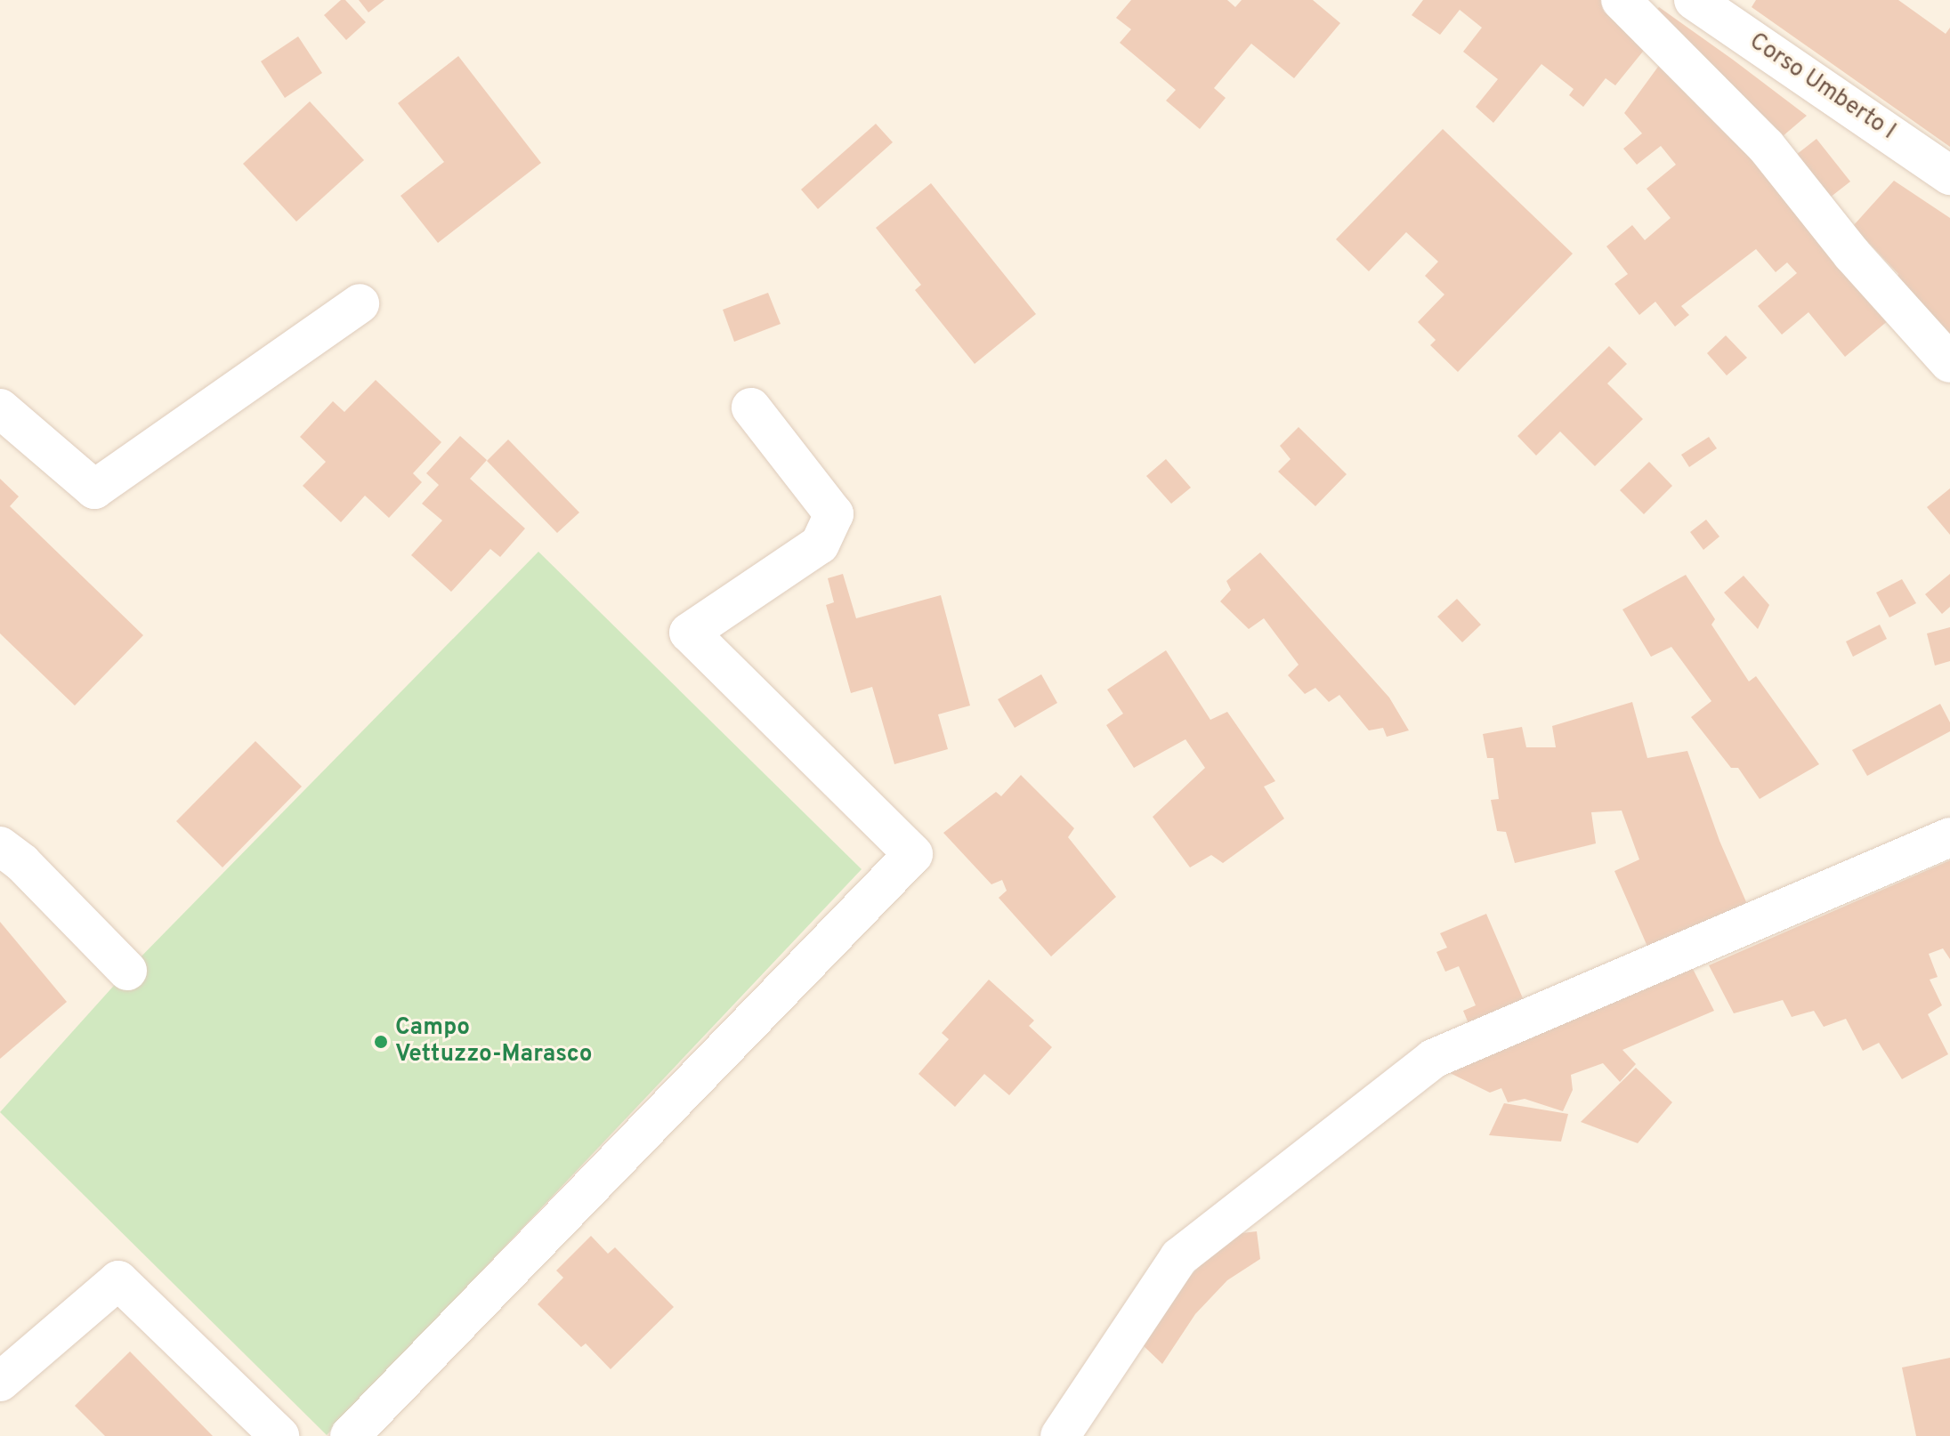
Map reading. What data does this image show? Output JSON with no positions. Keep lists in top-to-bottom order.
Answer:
{
  "streets": {
    "street": ["Corso Umberto I"]
  },
  "places": ["Campo Vettuzzo-Marasco"]
}
